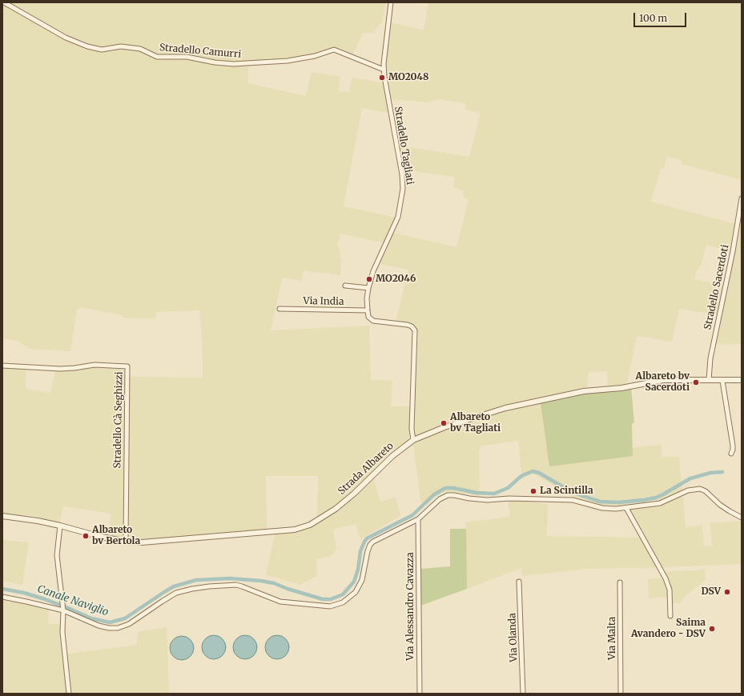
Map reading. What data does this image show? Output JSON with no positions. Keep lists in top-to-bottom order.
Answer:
{
  "streets": {
    "street": [
      "Stradello Camurri",
      "Stradello Tagliati",
      "Stradello Sacerdoti",
      "Via India",
      "Stradello Cà Seghizzi",
      "Strada Albareto",
      "Via Alessandro Cavazza",
      "Via Olanda",
      "Via Malta"
    ]
  },
  "crossings": [
    ["Stradello Camurri", "Stradello Tagliati"],
    ["Stradello Tagliati", "Via India"],
    ["Stradello Sacerdoti", "Strada Albareto"],
    ["Stradello Cà Seghizzi", "Strada Albareto"]
  ],
  "water": ["Canale Naviglio"],
  "places": [
    "MO2048",
    "MO2046",
    "Albareto bv Sacerdoti",
    "Albareto bv Tagliati",
    "La Scintilla",
    "Albareto bv Bertola",
    "DSV",
    "Saima Avandero - DSV"
  ],
  "scale_bar": "100 m"
}
